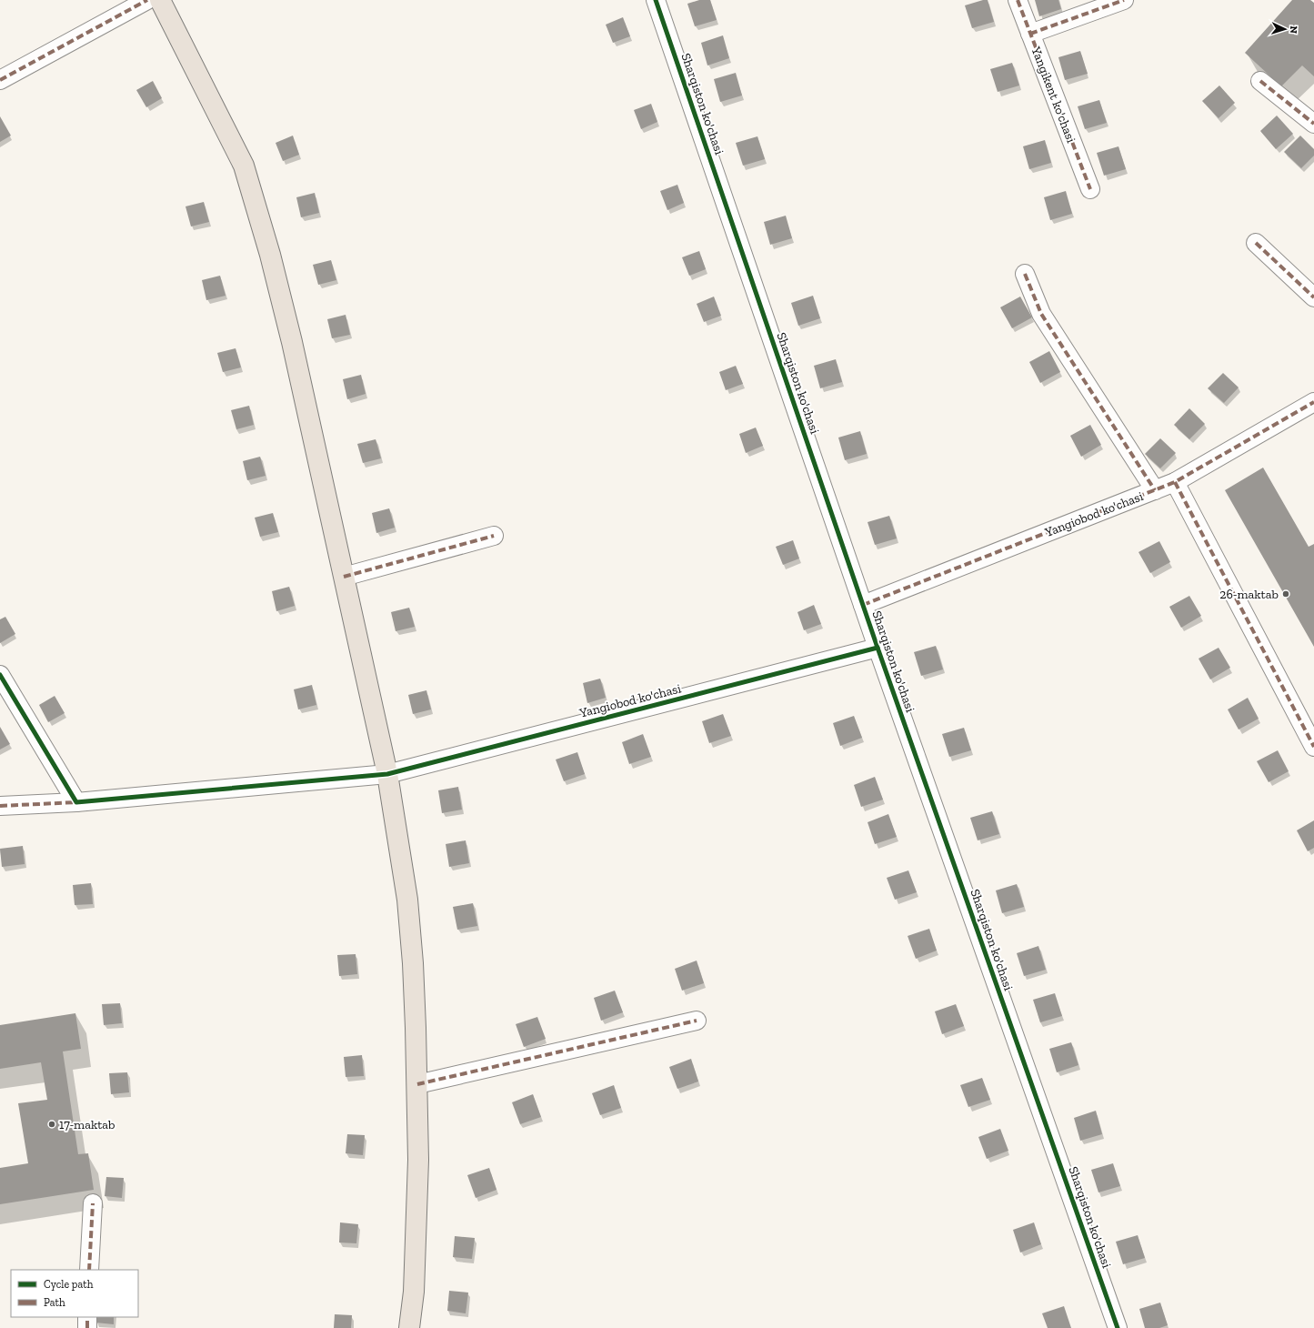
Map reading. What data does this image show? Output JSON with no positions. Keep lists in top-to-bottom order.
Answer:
{
  "streets": {
    "street": ["Yangikent ko'chasi", "Sharqiston ko'chasi", "Yangiobod ko'chasi"]
  },
  "crossings": [
    ["Sharqiston ko'chasi", "Yangiobod ko'chasi"]
  ],
  "places": ["26-maktab", "17-maktab"],
  "legend": ["Cycle path", "Path"],
  "north": "right"
}
